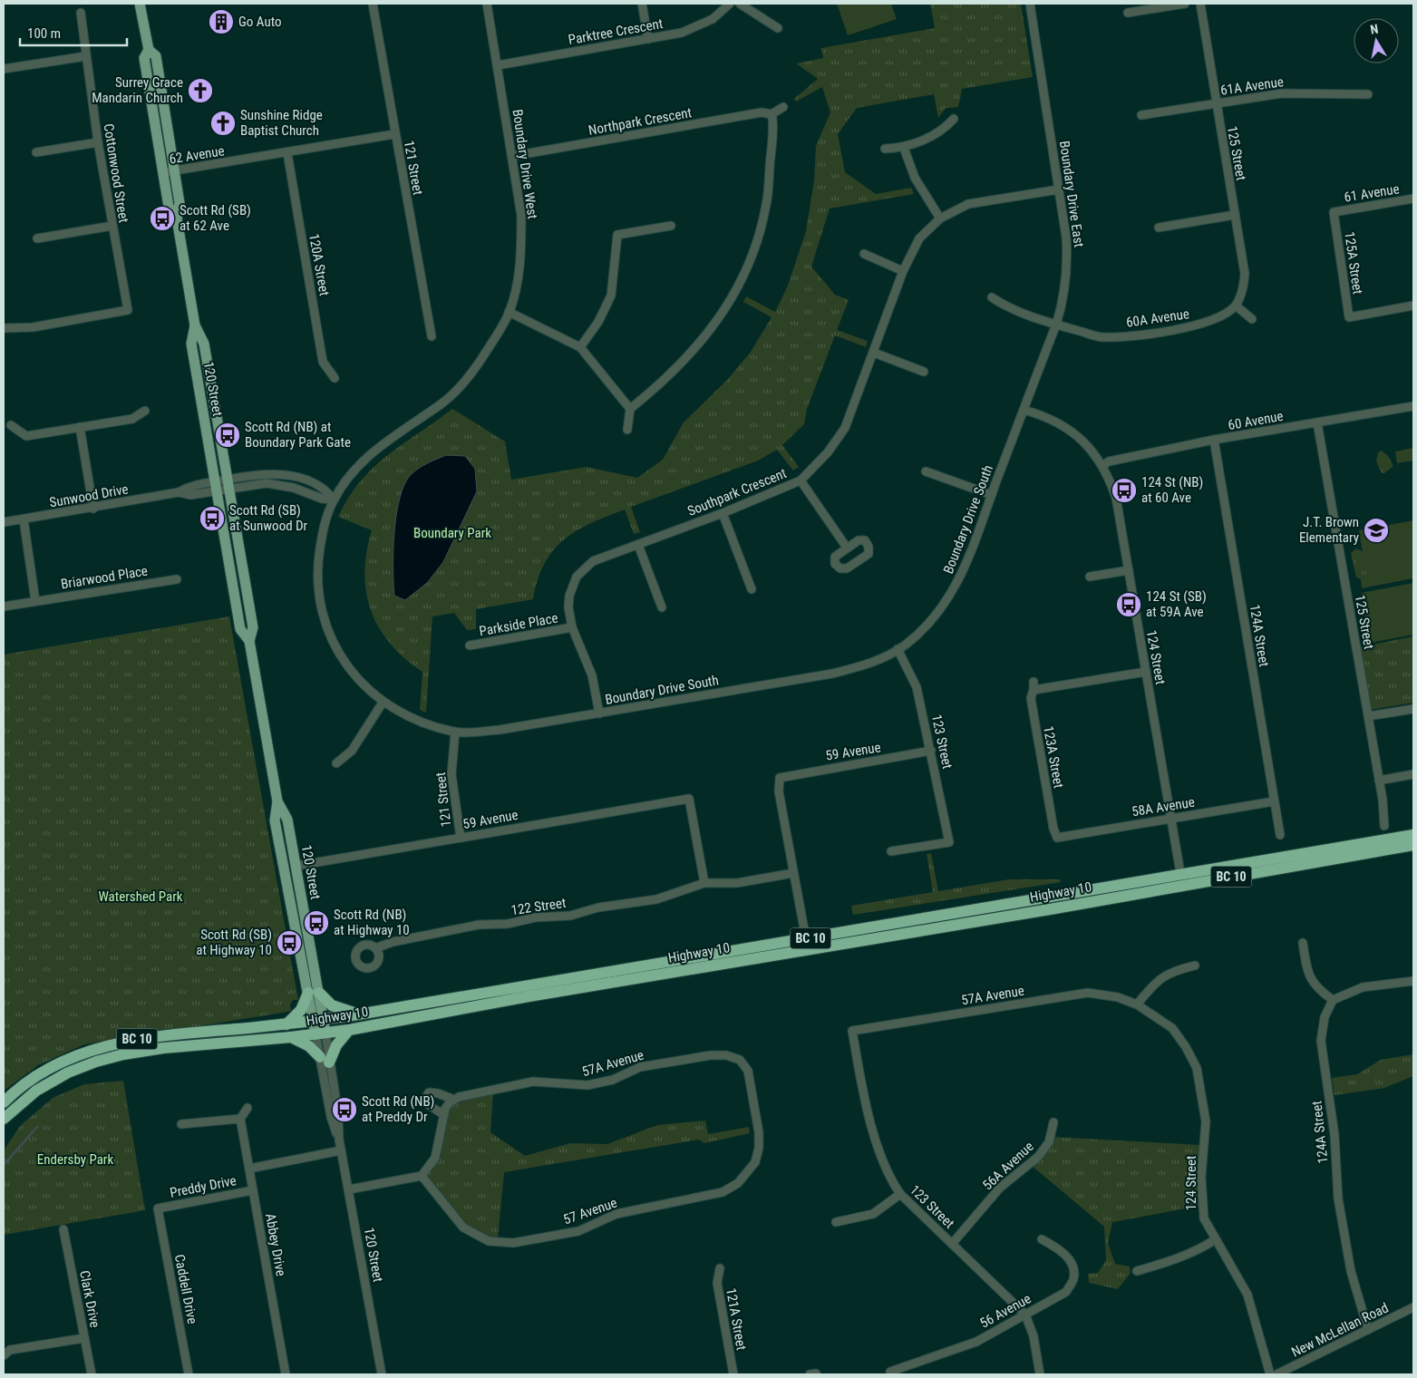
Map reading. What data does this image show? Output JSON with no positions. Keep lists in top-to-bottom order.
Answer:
{
  "streets": {
    "highway": ["BC 10", "Highway 10"],
    "main road": ["120 Street"],
    "street": [
      "Parktree Crescent",
      "61A Avenue",
      "Northpark Crescent",
      "125 Street",
      "62 Avenue",
      "Boundary Drive West",
      "121 Street",
      "Cottonwood Street",
      "61 Avenue",
      "Boundary Drive East",
      "125A Street",
      "120A Street",
      "60A Avenue",
      "60 Avenue",
      "Southpark Crescent",
      "Sunwood Drive",
      "Boundary Drive South",
      "Briarwood Place",
      "Parkside Place",
      "124A Street",
      "124 Street",
      "123 Street",
      "59 Avenue",
      "123A Street",
      "58A Avenue",
      "122 Street",
      "57A Avenue",
      "56A Avenue",
      "Preddy Drive",
      "57 Avenue",
      "Abbey Drive",
      "Caddell Drive",
      "Clark Drive",
      "56 Avenue",
      "121A Street",
      "New McLellan Road"
    ]
  },
  "crossings": [
    ["Parktree Crescent", "Boundary Drive West"],
    ["61A Avenue", "125 Street"],
    ["Northpark Crescent", "Boundary Drive West"],
    ["125 Street", "60A Avenue"],
    ["125 Street", "60 Avenue"],
    ["62 Avenue", "121 Street"],
    ["62 Avenue", "120A Street"],
    ["62 Avenue", "120 Street"],
    ["Boundary Drive West", "Sunwood Drive"],
    ["Boundary Drive West", "Boundary Drive South"],
    ["121 Street", "Boundary Drive South"],
    ["121 Street", "59 Avenue"],
    ["61 Avenue", "125A Street"],
    ["Boundary Drive East", "60A Avenue"],
    ["Boundary Drive East", "Southpark Crescent"],
    ["Boundary Drive East", "Boundary Drive South"],
    ["Boundary Drive East", "124 Street"],
    ["120 Street", "Sunwood Drive"],
    ["120 Street", "59 Avenue"],
    ["120 Street", "Highway 10"],
    ["120 Street", "Preddy Drive"],
    ["60 Avenue", "124A Street"],
    ["60 Avenue", "124 Street"],
    ["Southpark Crescent", "Boundary Drive South"],
    ["Southpark Crescent", "Parkside Place"],
    ["Sunwood Drive", "Boundary Drive South"],
    ["Boundary Drive South", "124 Street"],
    ["Boundary Drive South", "123 Street"],
    ["124A Street", "58A Avenue"],
    ["124A Street", "New McLellan Road"],
    ["124 Street", "123A Street"],
    ["124 Street", "58A Avenue"],
    ["124 Street", "Highway 10"],
    ["124 Street", "57A Avenue"],
    ["123 Street", "59 Avenue"],
    ["123 Street", "57A Avenue"],
    ["123 Street", "56A Avenue"],
    ["123 Street", "56 Avenue"],
    ["59 Avenue", "122 Street"],
    ["123A Street", "58A Avenue"],
    ["57A Avenue", "57 Avenue"],
    ["Preddy Drive", "Abbey Drive"],
    ["Preddy Drive", "Caddell Drive"]
  ],
  "parks": ["Boundary Park", "Watershed Park", "Endersby Park"],
  "places": {
    "building": ["Go Auto"],
    "church": ["Surrey Grace Mandarin Church", "Sunshine Ridge Baptist Church"],
    "bus stop": [
      "Scott Rd (SB) at 62 Ave",
      "Scott Rd (NB) at Boundary Park Gate",
      "124 St (NB) at 60 Ave",
      "Scott Rd (SB) at Sunwood Dr",
      "124 St (SB) at 59A Ave",
      "Scott Rd (NB) at Highway 10",
      "Scott Rd (SB) at Highway 10",
      "Scott Rd (NB) at Preddy Dr"
    ],
    "school or university": ["J.T. Brown Elementary"]
  },
  "scale_bar": "100 m",
  "north": "top"
}
